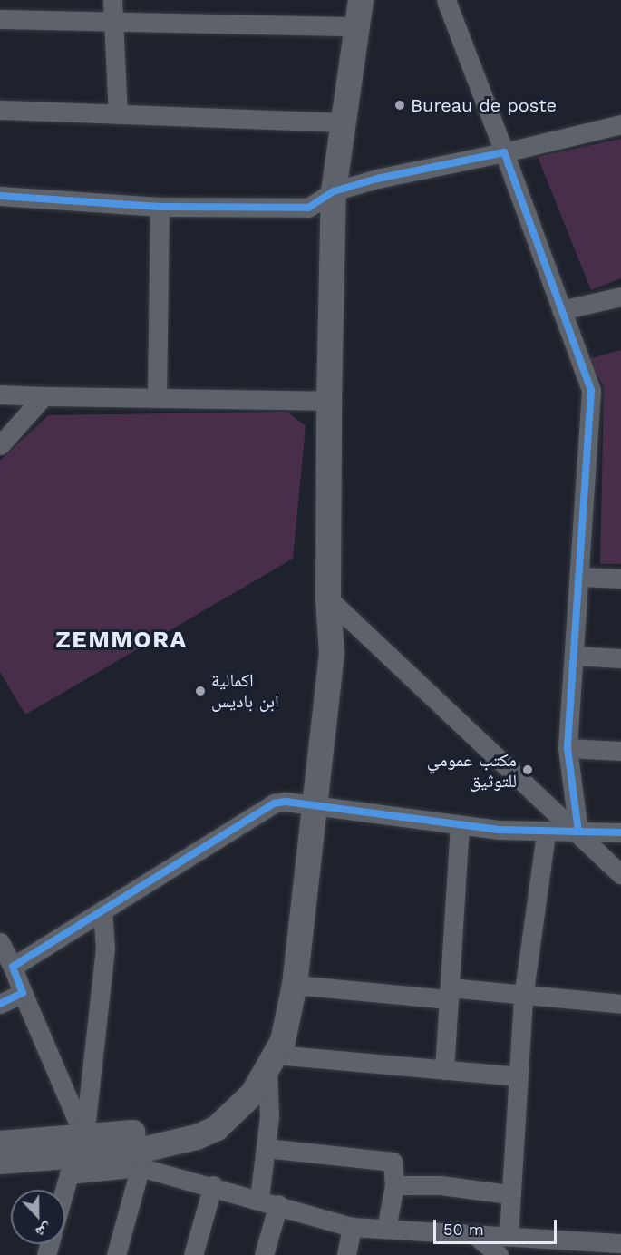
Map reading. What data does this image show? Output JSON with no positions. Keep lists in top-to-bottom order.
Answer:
{
  "districts": ["ZEMMORA"],
  "places": ["Bureau de poste", "اكمالية ابن باديس", "مكتب عمومي للتوثيق"],
  "scale_bar": "50 m",
  "north": "bottom"
}
